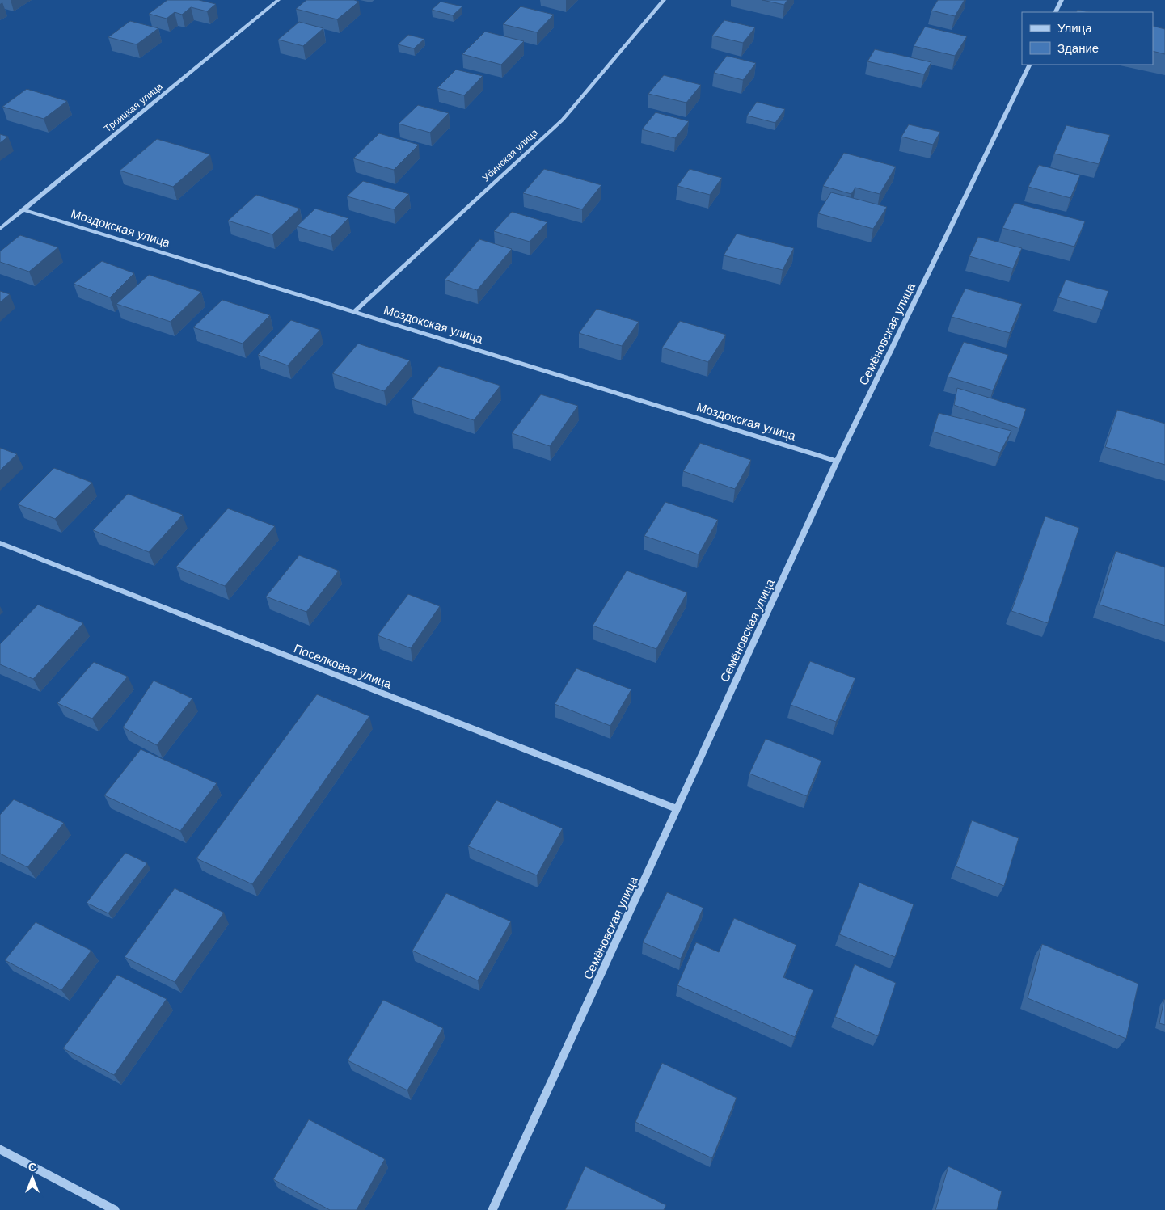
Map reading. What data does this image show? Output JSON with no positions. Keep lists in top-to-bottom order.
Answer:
{
  "streets": {
    "street": [
      "Троицкая улица",
      "Убинская улица",
      "Моздокская улица",
      "Семёновская улица",
      "Поселковая улица"
    ]
  },
  "crossings": [
    ["Троицкая улица", "Моздокская улица"],
    ["Убинская улица", "Моздокская улица"],
    ["Моздокская улица", "Семёновская улица"],
    ["Семёновская улица", "Поселковая улица"]
  ],
  "legend": ["Улица", "Здание"],
  "north": "top"
}
